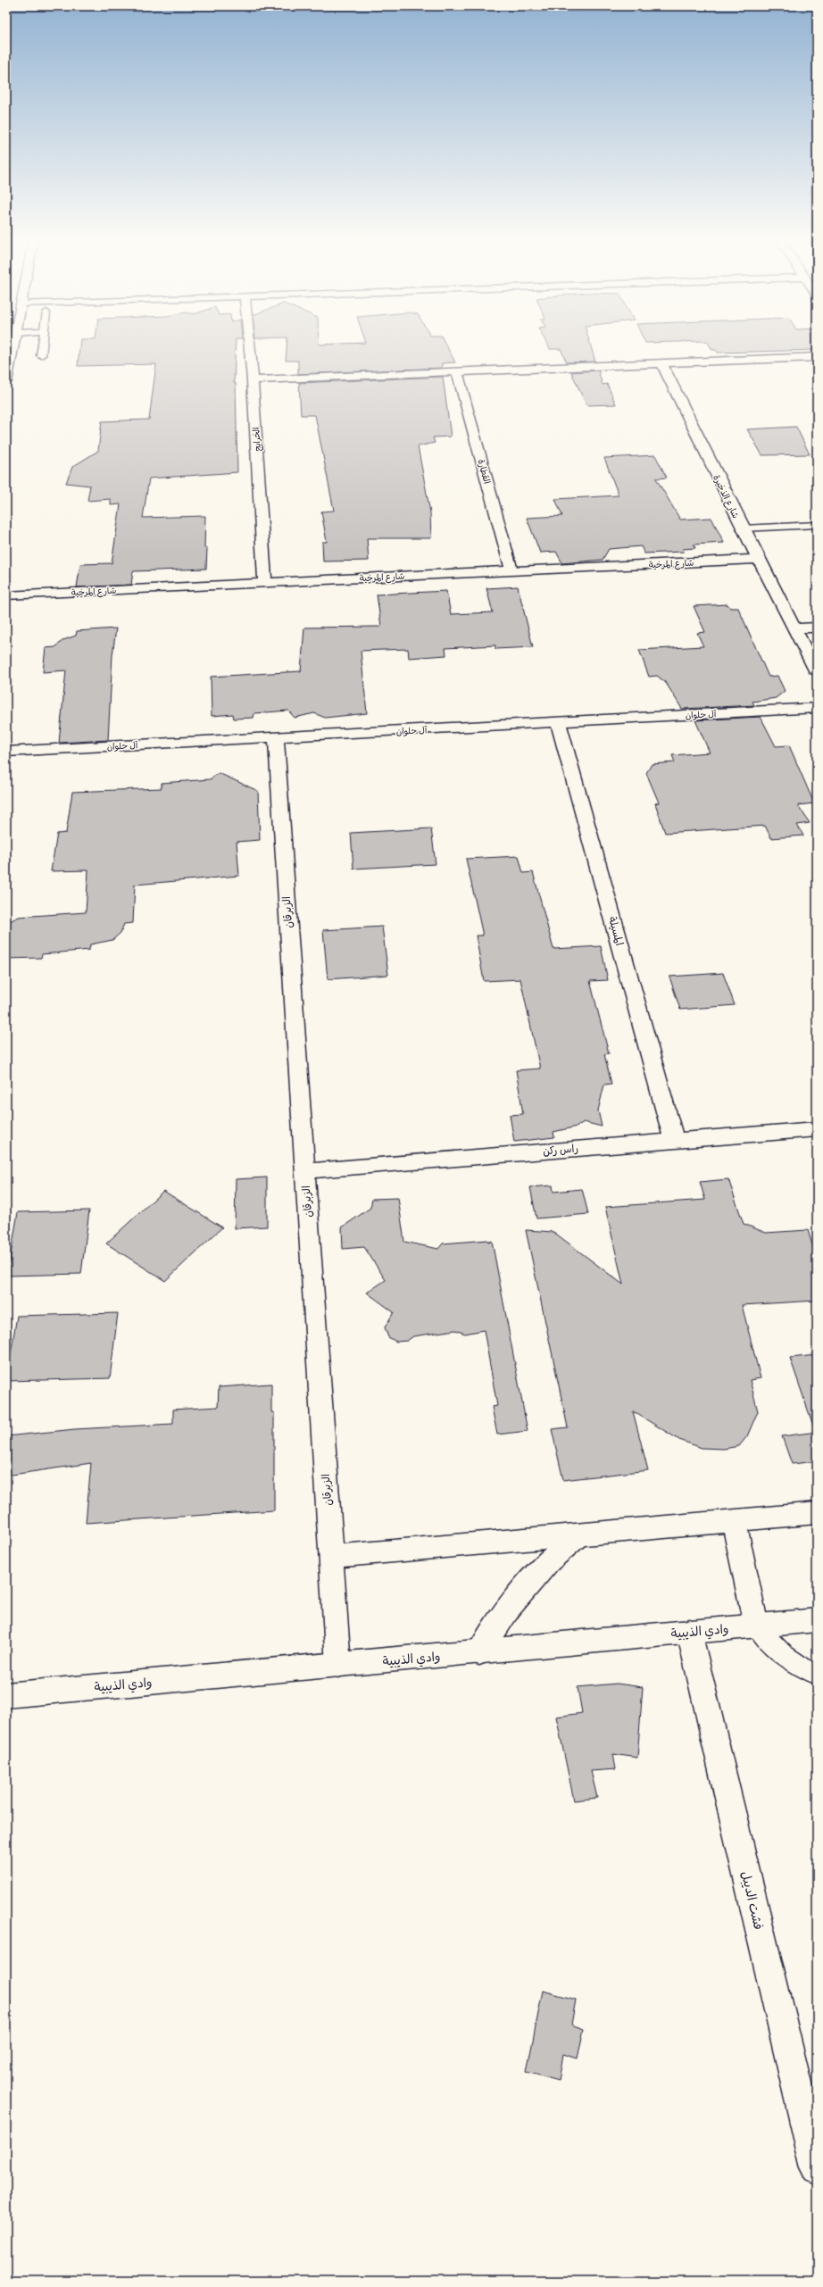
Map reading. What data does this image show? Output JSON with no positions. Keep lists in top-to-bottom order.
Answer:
{
  "streets": {
    "street": [
      "الخرايج",
      "القطارة",
      "شارع الذخيرة",
      "شارع المرخية",
      "آل حلوان",
      "الزبرقان",
      "المسيلة",
      "راس ركن",
      "وادي الذيبية",
      "فشت الديبل"
    ]
  },
  "crossings": [
    ["الخرايج", "شارع المرخية"],
    ["القطارة", "شارع المرخية"],
    ["شارع الذخيرة", "شارع المرخية"],
    ["آل حلوان", "الزبرقان"],
    ["آل حلوان", "المسيلة"],
    ["الزبرقان", "راس ركن"],
    ["الزبرقان", "وادي الذيبية"],
    ["المسيلة", "راس ركن"],
    ["وادي الذيبية", "فشت الديبل"]
  ]
}
